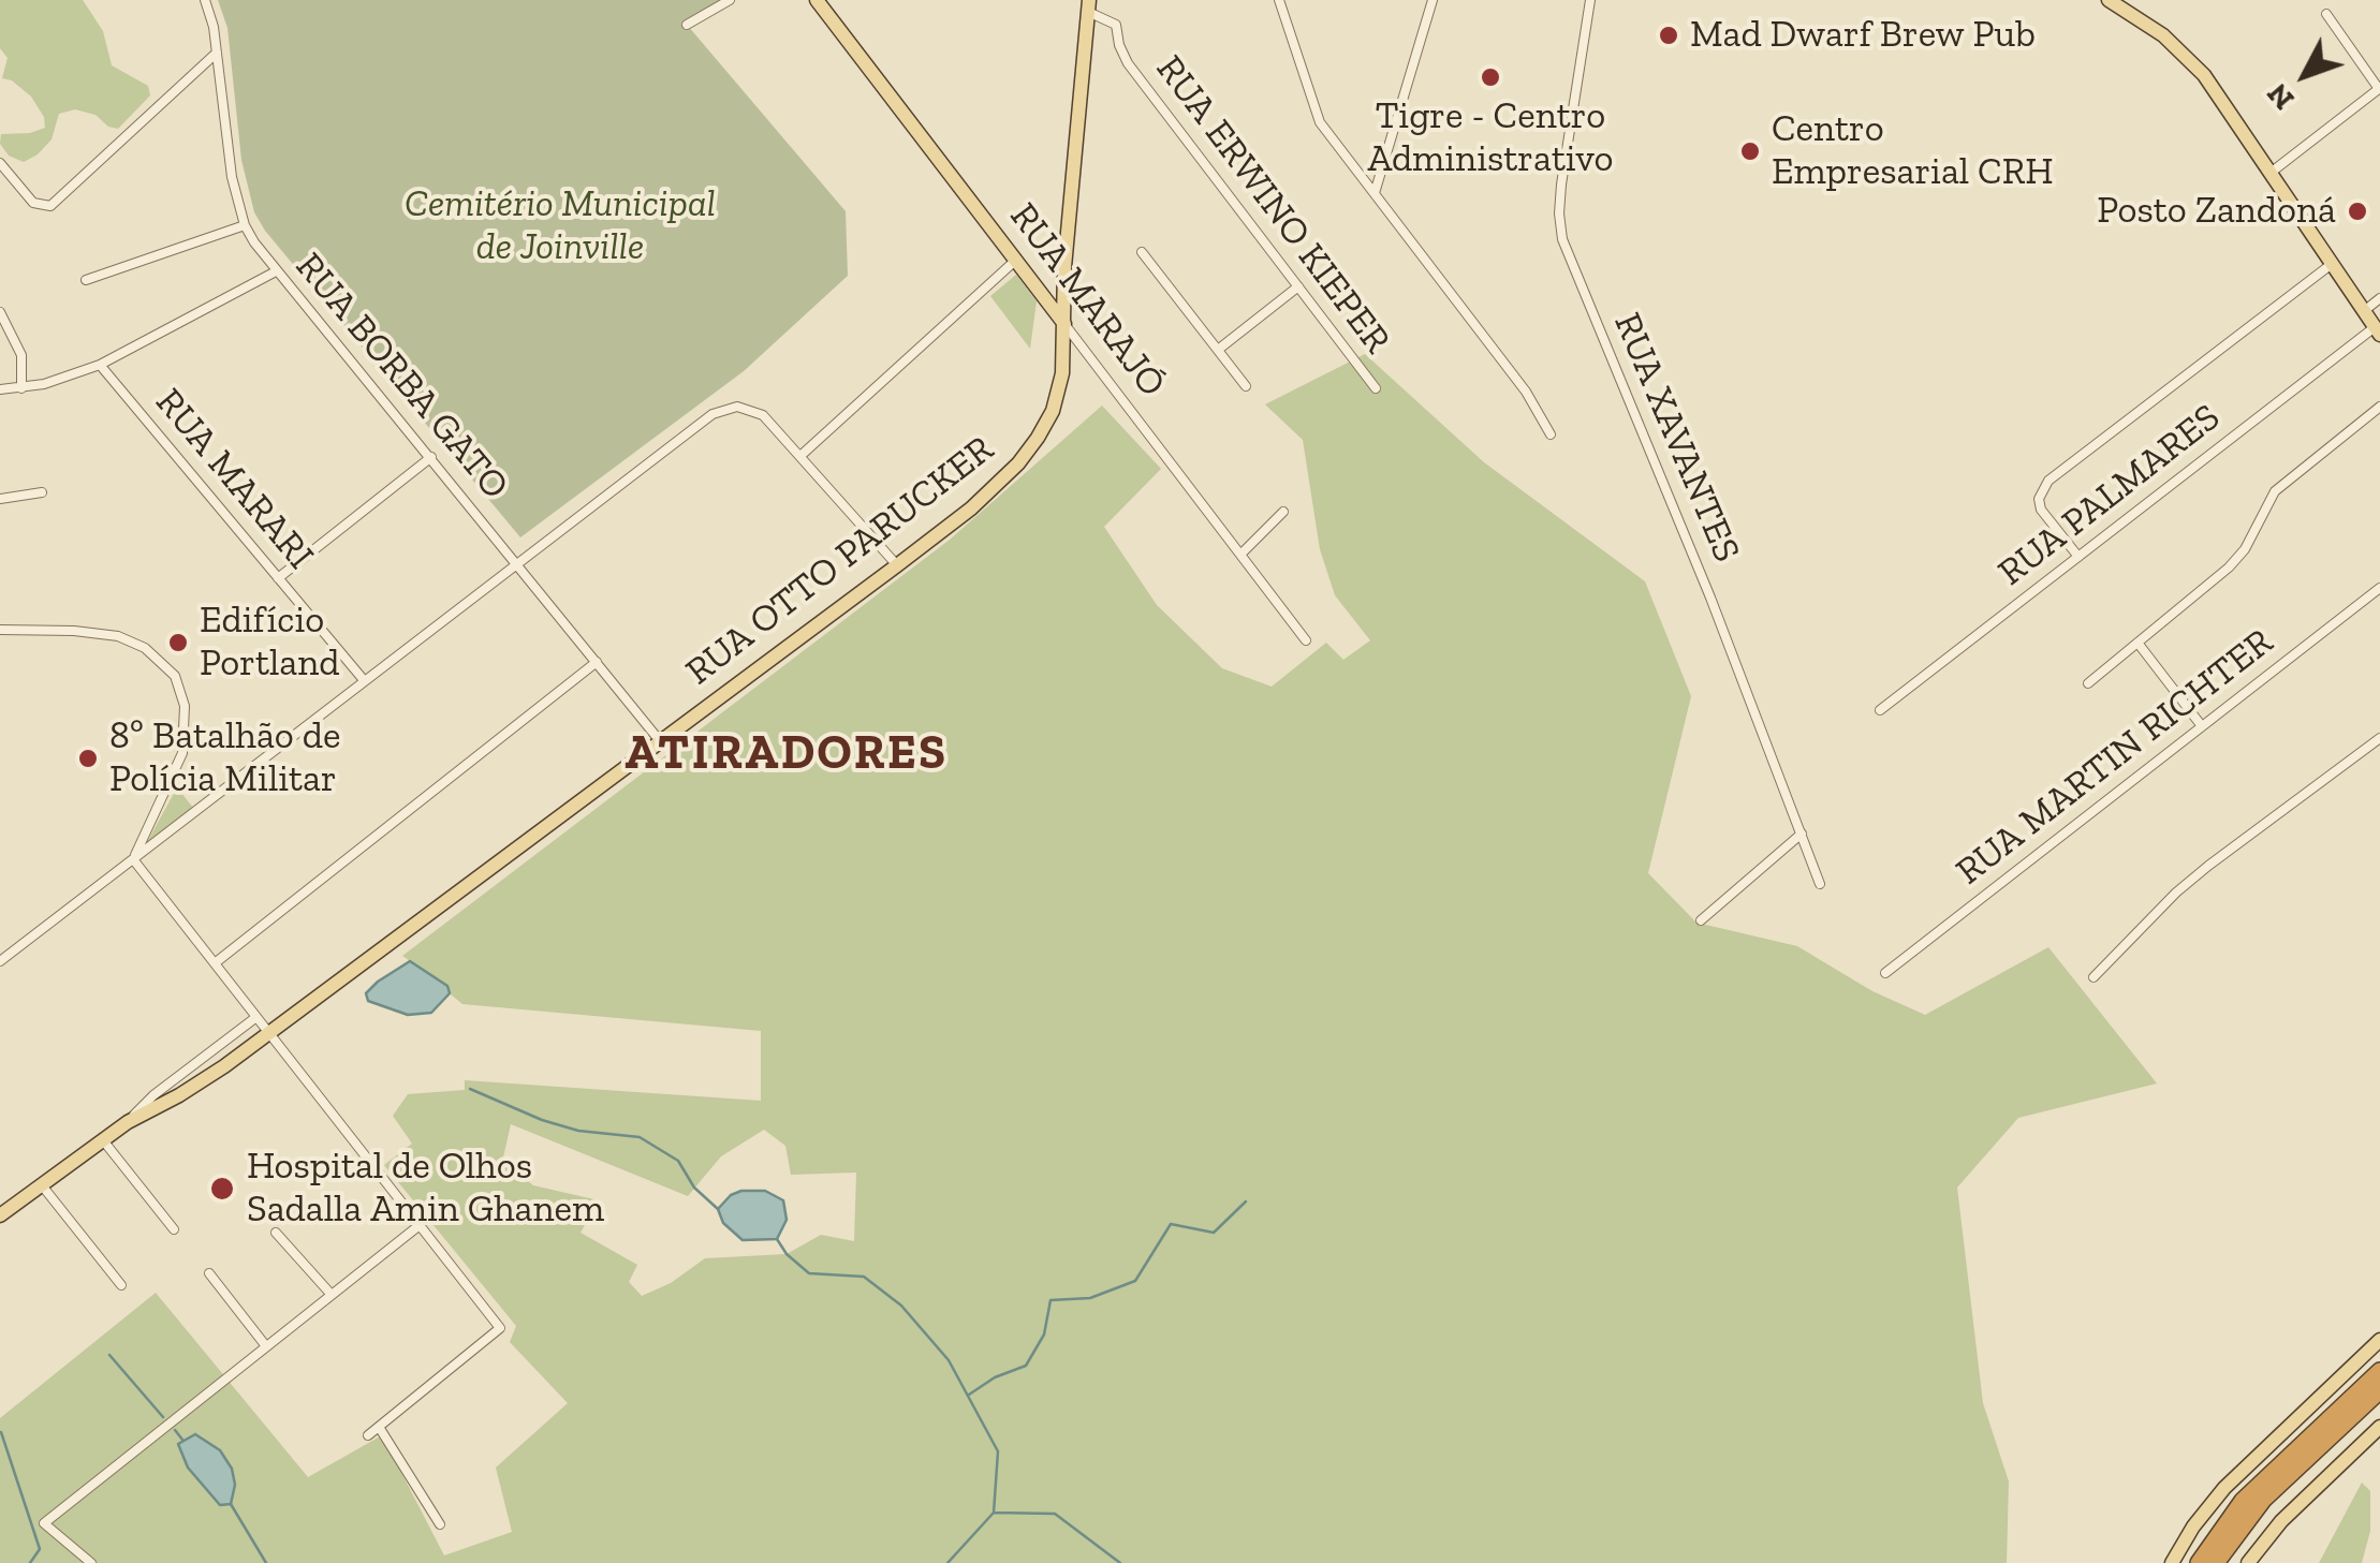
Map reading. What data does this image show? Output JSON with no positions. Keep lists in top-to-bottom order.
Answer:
{
  "streets": {
    "main road": ["RUA MARAJÓ", "RUA OTTO PARUCKER"],
    "street": [
      "RUA ERWINO KIEPER",
      "RUA BORBA GATO",
      "RUA XAVANTES",
      "RUA MARARI",
      "RUA PALMARES",
      "RUA MARTIN RICHTER"
    ]
  },
  "crossings": [
    ["RUA ERWINO KIEPER", "RUA OTTO PARUCKER"],
    ["RUA MARAJÓ", "RUA OTTO PARUCKER"],
    ["RUA BORBA GATO", "RUA OTTO PARUCKER"]
  ],
  "districts": ["ATIRADORES"],
  "parks": ["Cemitério Municipal de Joinville"],
  "places": [
    "Mad Dwarf Brew Pub",
    "Tigre - Centro Administrativo",
    "Centro Empresarial CRH",
    "Posto Zandoná",
    "Edifício Portland",
    "8º Batalhão de Polícia Militar",
    "Hospital de Olhos Sadalla Amin Ghanem"
  ],
  "north": "bottom left"
}
